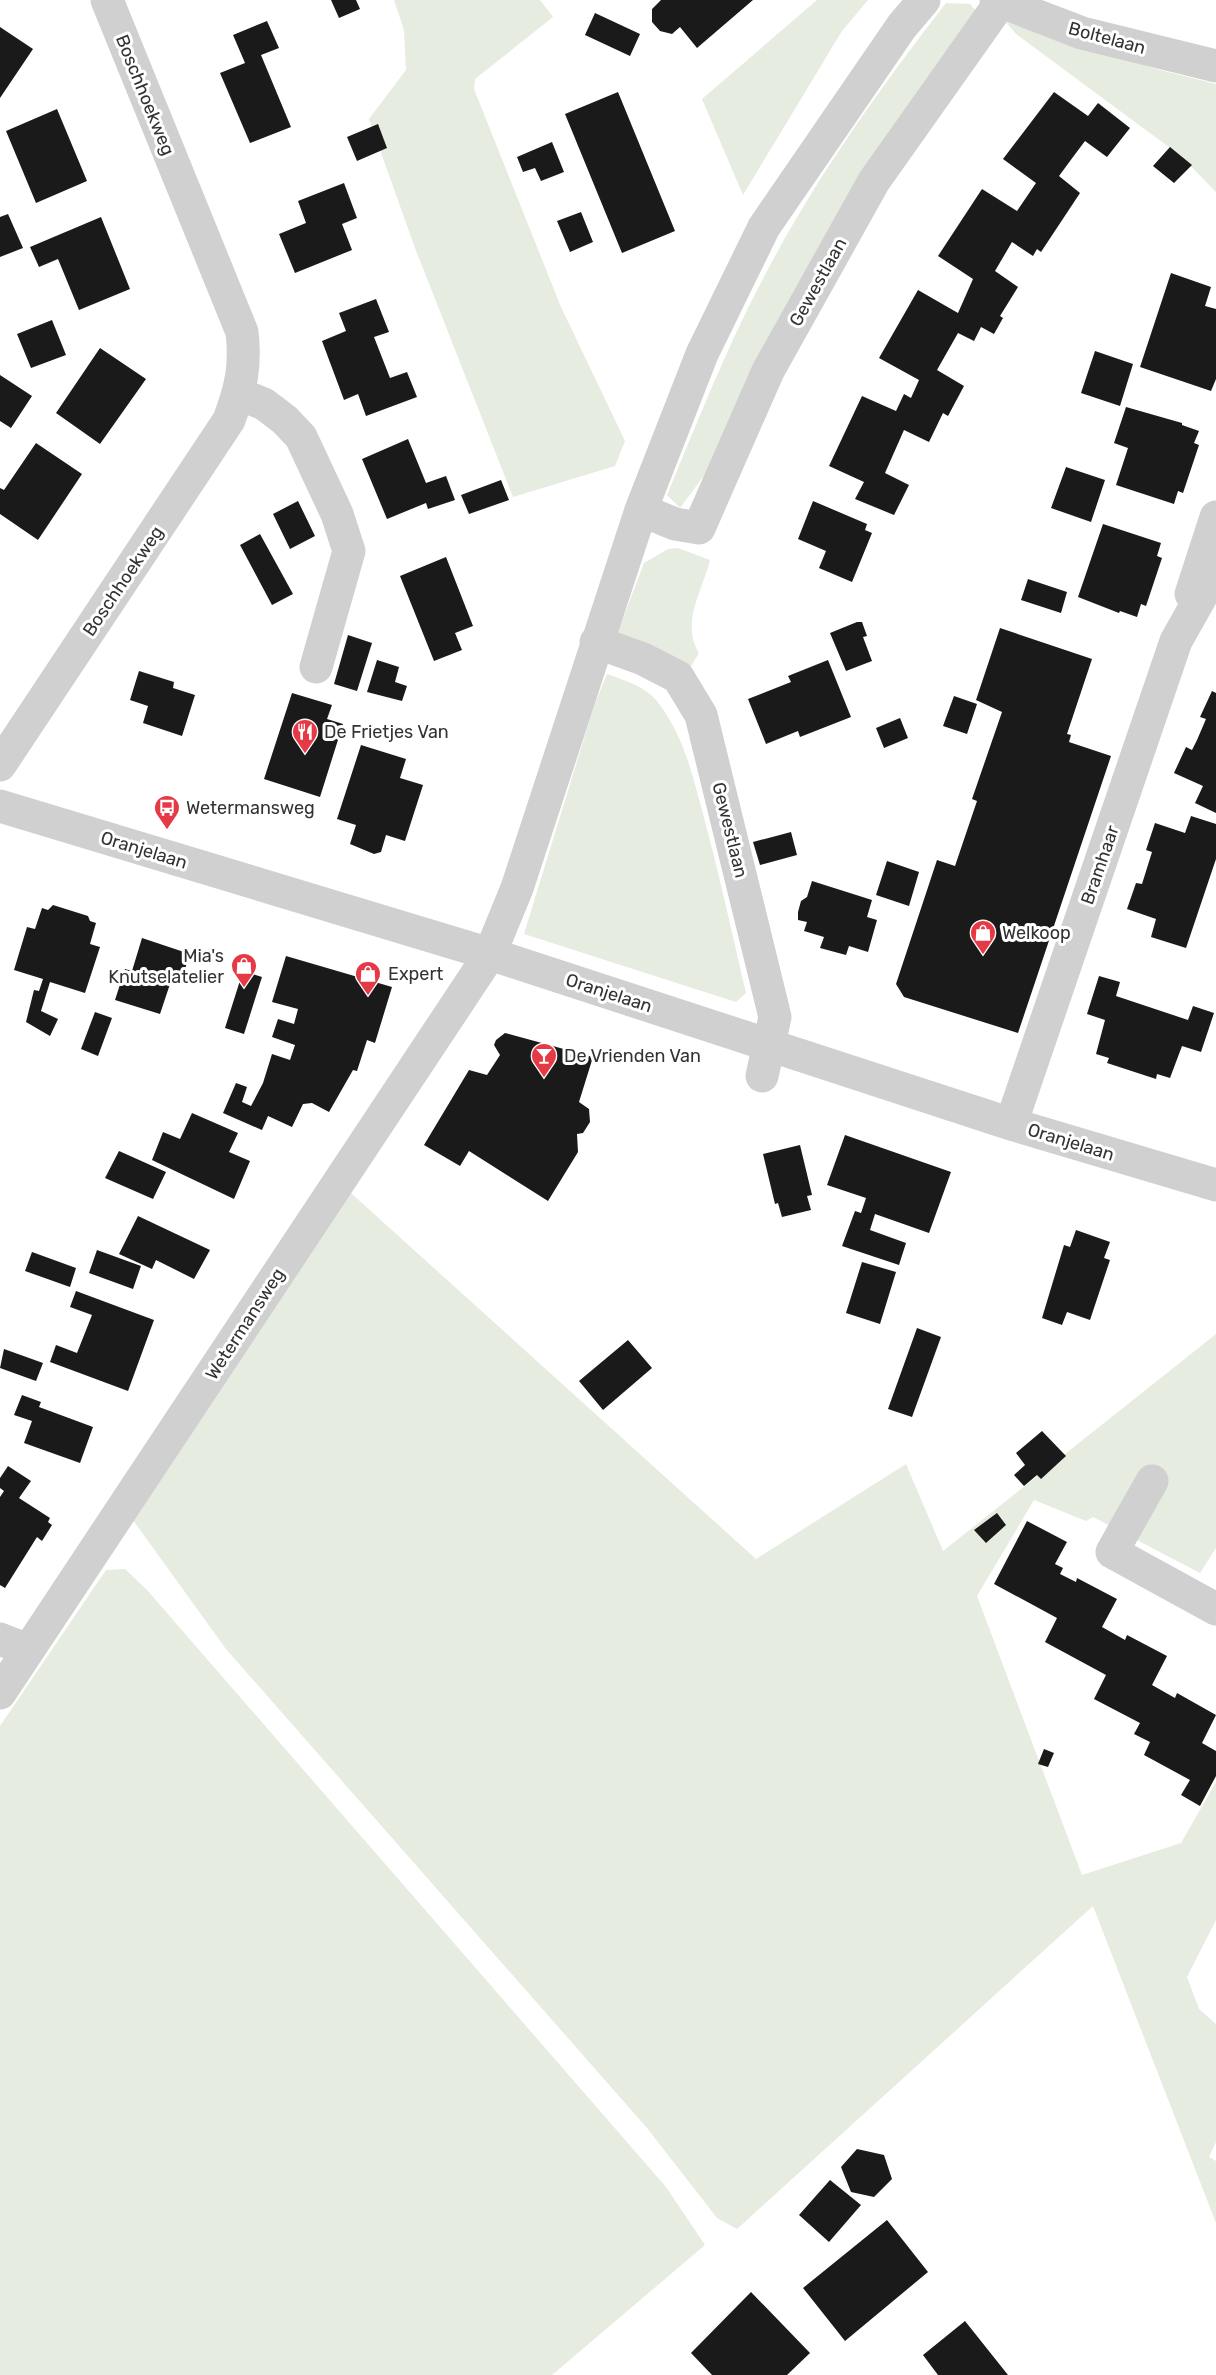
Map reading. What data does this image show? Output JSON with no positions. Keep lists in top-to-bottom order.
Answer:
{
  "streets": {
    "street": [
      "Boltelaan",
      "Boschhoekweg",
      "Gewestlaan",
      "Oranjelaan",
      "Bramhaar",
      "Wetermansweg"
    ]
  },
  "crossings": [
    ["Boltelaan", "Gewestlaan"],
    ["Gewestlaan", "Oranjelaan"],
    ["Oranjelaan", "Bramhaar"],
    ["Oranjelaan", "Wetermansweg"]
  ],
  "places": {
    "restaurant": ["De Frietjes Van"],
    "bus stop": ["Wetermansweg"],
    "shop": ["Welkoop", "Mia's Knutselatelier", "Expert"],
    "bar": ["De Vrienden Van"]
  }
}
